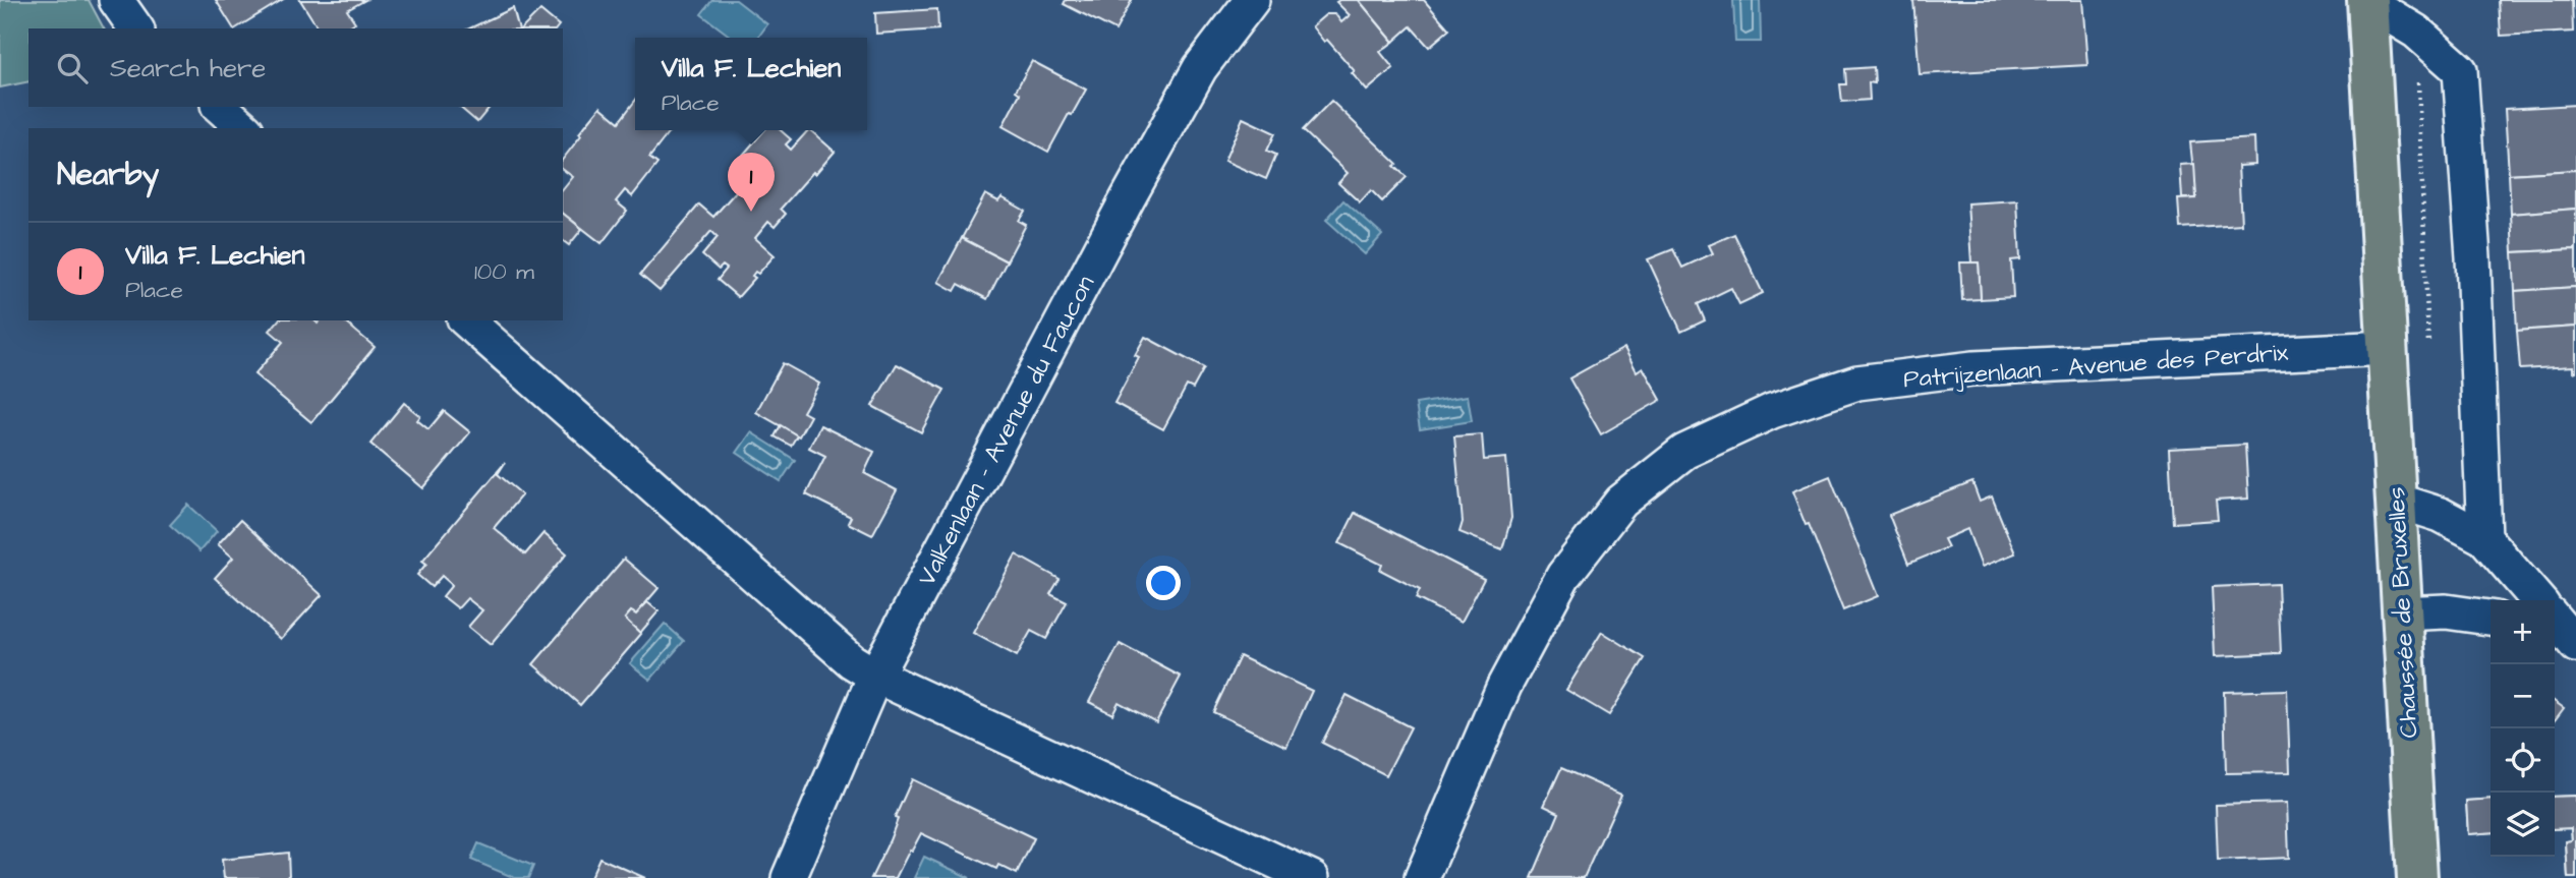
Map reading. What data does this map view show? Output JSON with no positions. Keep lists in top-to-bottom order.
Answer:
{
  "streets": {
    "main road": ["Chaussée de Bruxelles"],
    "street": ["Patrijzenlaan - Avenue des Perdrix", "Valkenlaan - Avenue du Faucon"]
  },
  "crossings": [
    ["Patrijzenlaan - Avenue des Perdrix", "Chaussée de Bruxelles"]
  ],
  "page": {
    "search": "Search here",
    "popup": ["Villa F. Lechien", "Place"],
    "heading": "Nearby",
    "pins": "1",
    "list": [
      {
        "mark": "1",
        "name": "Villa F. Lechien",
        "note": "Place",
        "value": "100 m"
      }
    ],
    "map_buttons": ["+", "−"]
  }
}
